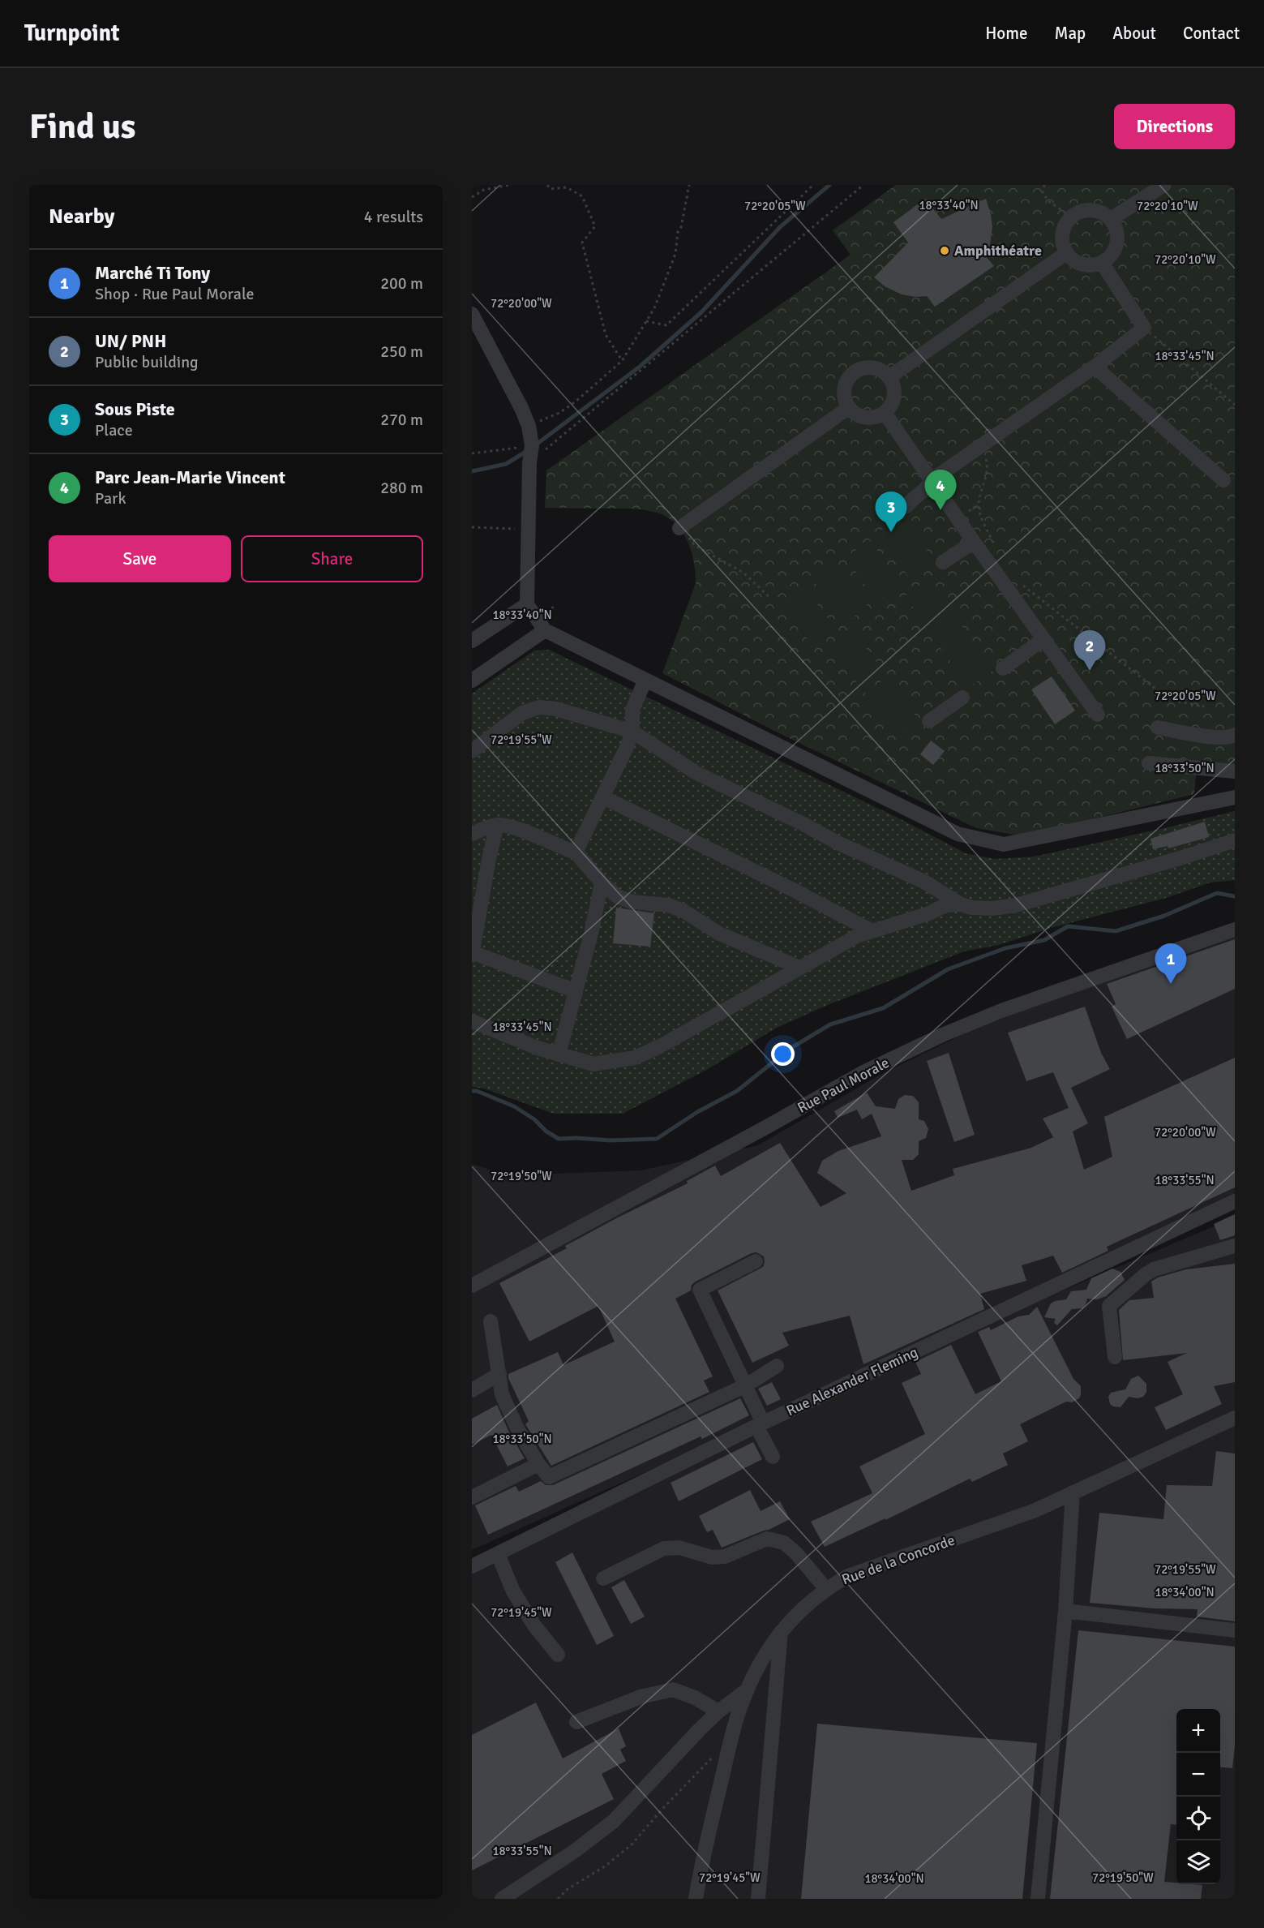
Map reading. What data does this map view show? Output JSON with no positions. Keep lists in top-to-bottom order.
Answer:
{
  "streets": {
    "street": ["Rue Paul Morale", "Rue Alexander Fleming", "Rue de la Concorde"]
  },
  "places": ["Amphithéatre"],
  "page": {
    "header": "Turnpoint",
    "nav": [
      "Home",
      "Map",
      "About",
      "Contact"
    ],
    "buttons": [
      "Directions",
      ["Save", "Share"]
    ],
    "title": "Find us",
    "heading": ["Nearby", "4 results"],
    "list": [
      {
        "mark": "1",
        "name": "Marché Ti Tony",
        "note": "Shop · Rue Paul Morale",
        "value": "200 m"
      },
      {
        "mark": "2",
        "name": "UN/ PNH",
        "note": "Public building",
        "value": "250 m"
      },
      {
        "mark": "3",
        "name": "Sous Piste",
        "note": "Place",
        "value": "270 m"
      },
      {
        "mark": "4",
        "name": "Parc Jean-Marie Vincent",
        "note": "Park",
        "value": "280 m"
      }
    ],
    "pins": [
      "4",
      "3",
      "2",
      "1"
    ],
    "map_buttons": ["+", "−"]
  },
  "coordinates": [
    "18°33'40\"N",
    "72°20'05\"W",
    "72°20'10\"W",
    "72°20'00\"W",
    "18°33'45\"N",
    "72°19'55\"W",
    "18°33'50\"N",
    "72°19'50\"W",
    "18°33'55\"N",
    "18°34'00\"N",
    "72°19'45\"W"
  ]
}
